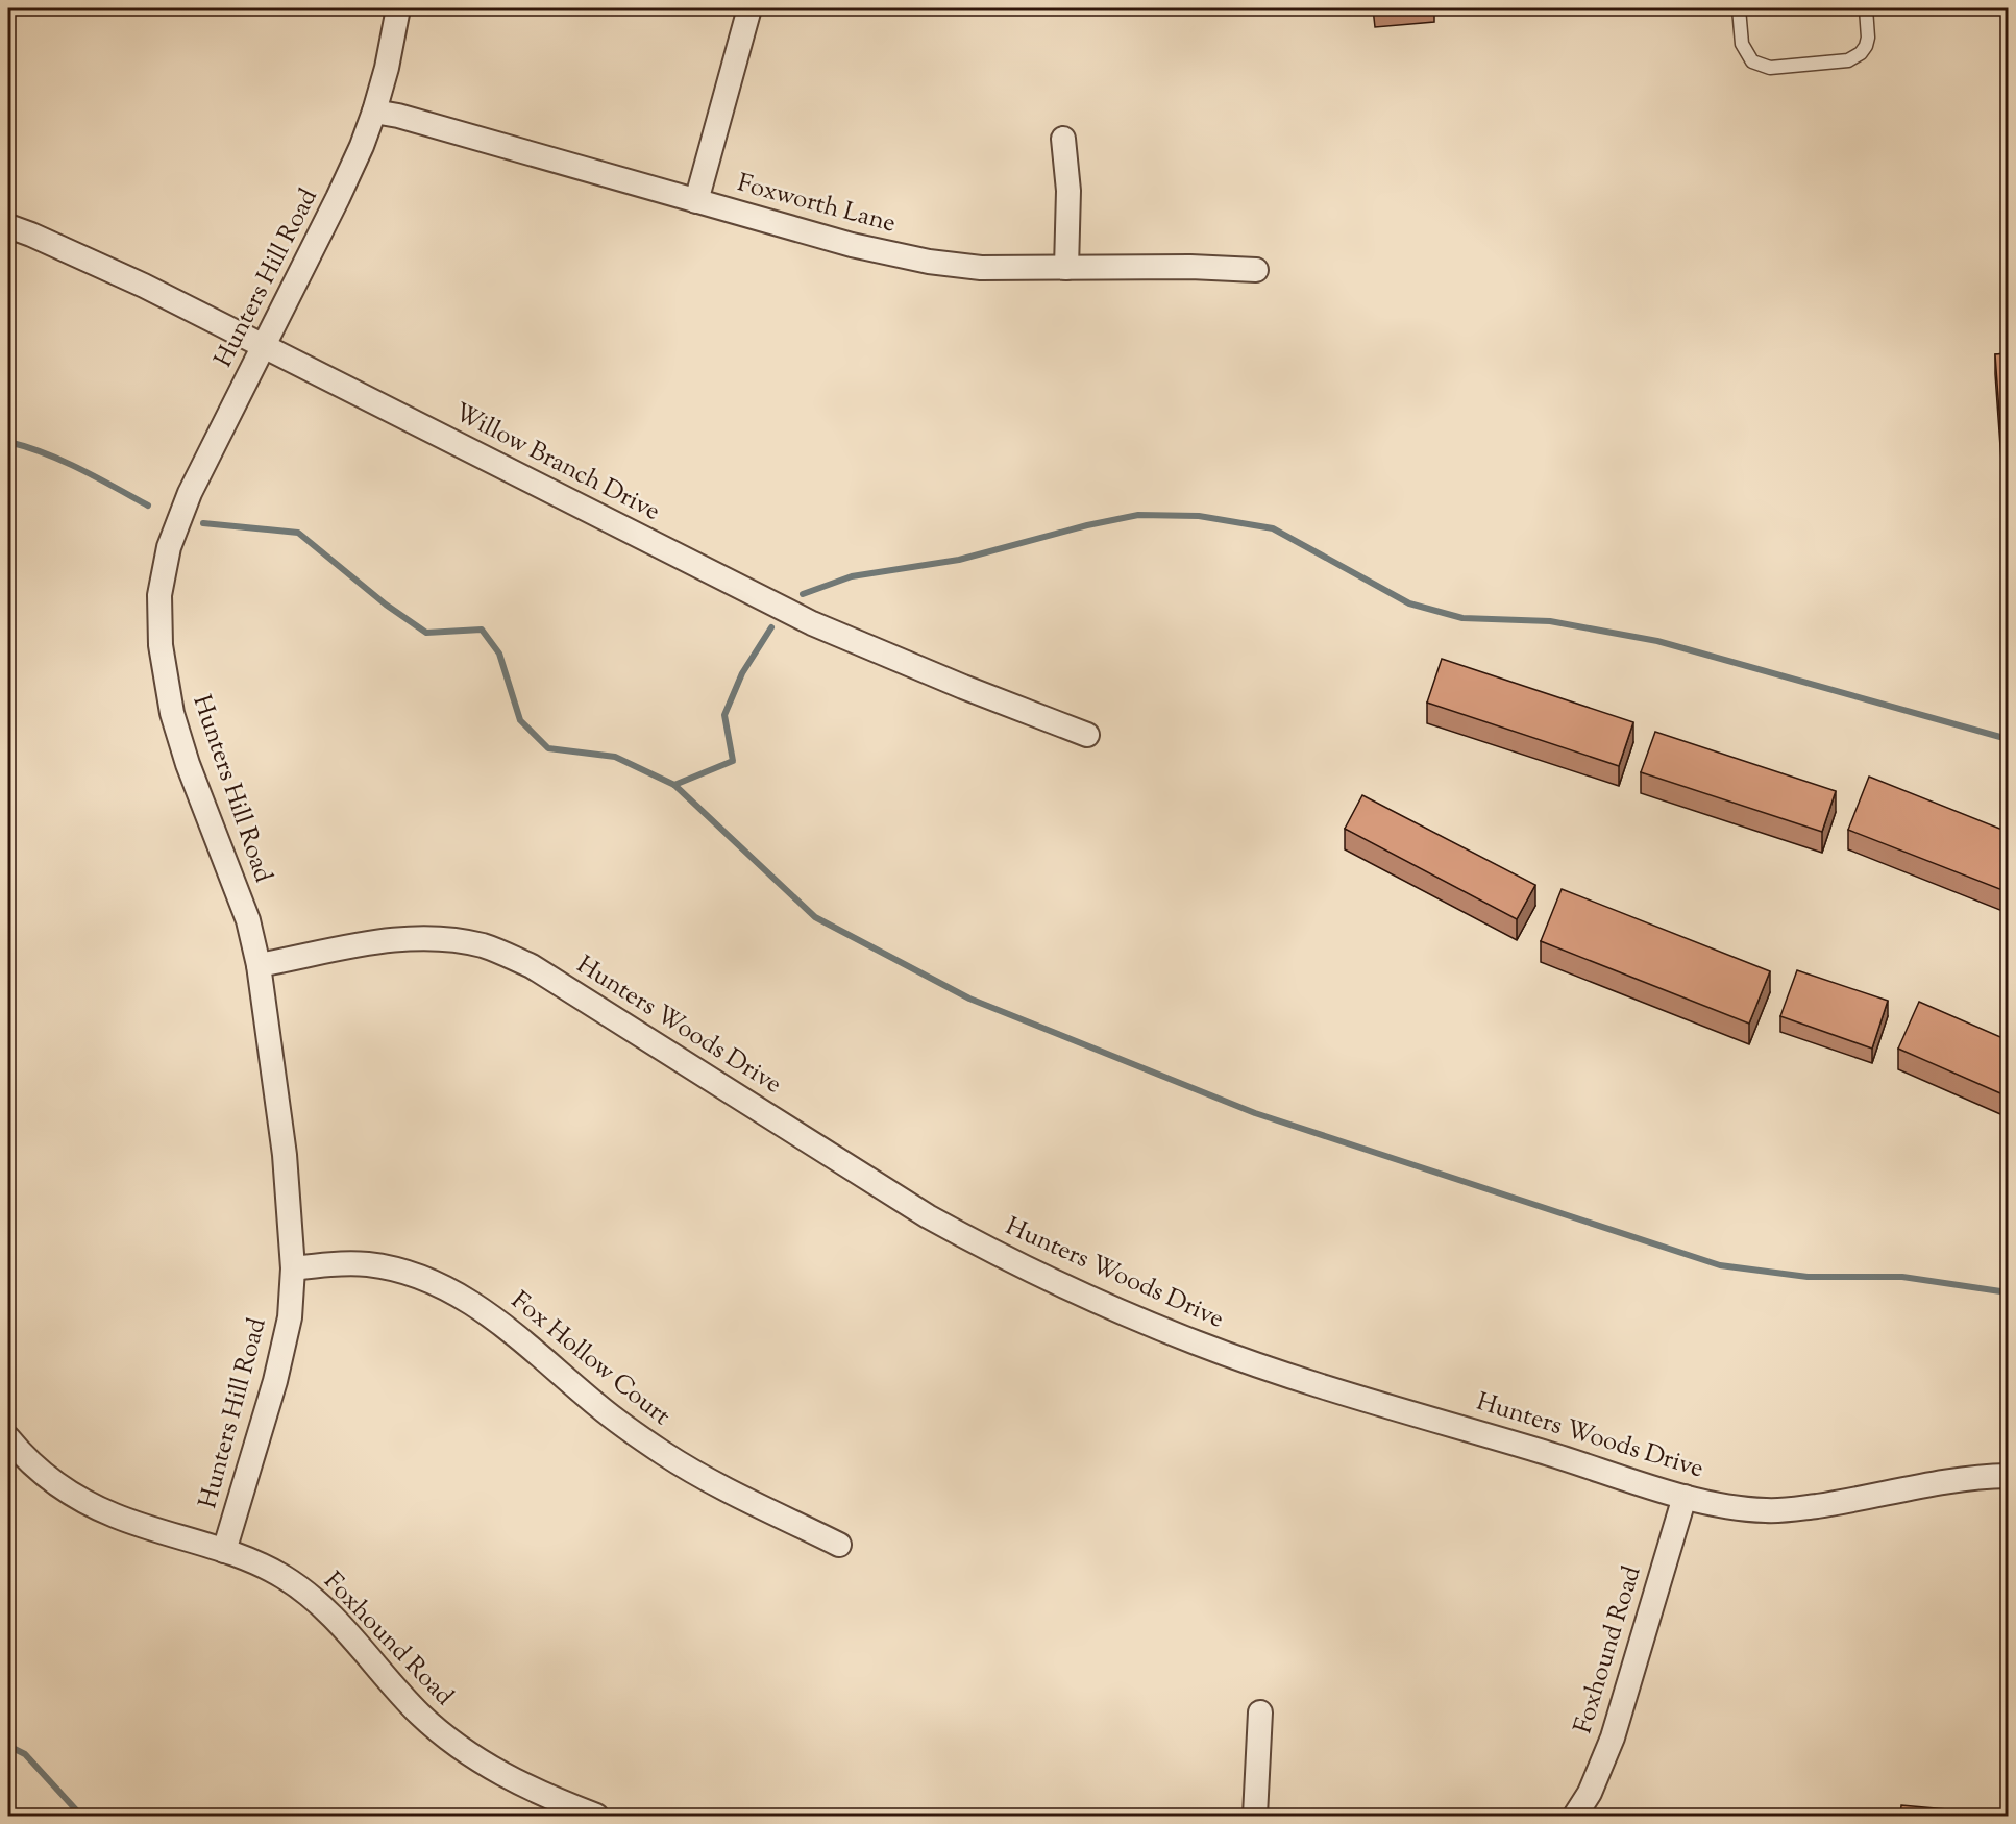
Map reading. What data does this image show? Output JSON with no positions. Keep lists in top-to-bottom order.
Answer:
{
  "streets": {
    "street": [
      "Foxworth Lane",
      "Hunters Hill Road",
      "Willow Branch Drive",
      "Hunters Woods Drive",
      "Fox Hollow Court",
      "Foxhound Road"
    ]
  },
  "crossings": [
    ["Foxworth Lane", "Hunters Hill Road"],
    ["Hunters Hill Road", "Willow Branch Drive"],
    ["Hunters Hill Road", "Hunters Woods Drive"],
    ["Hunters Hill Road", "Fox Hollow Court"],
    ["Hunters Hill Road", "Foxhound Road"],
    ["Hunters Woods Drive", "Foxhound Road"]
  ]
}
